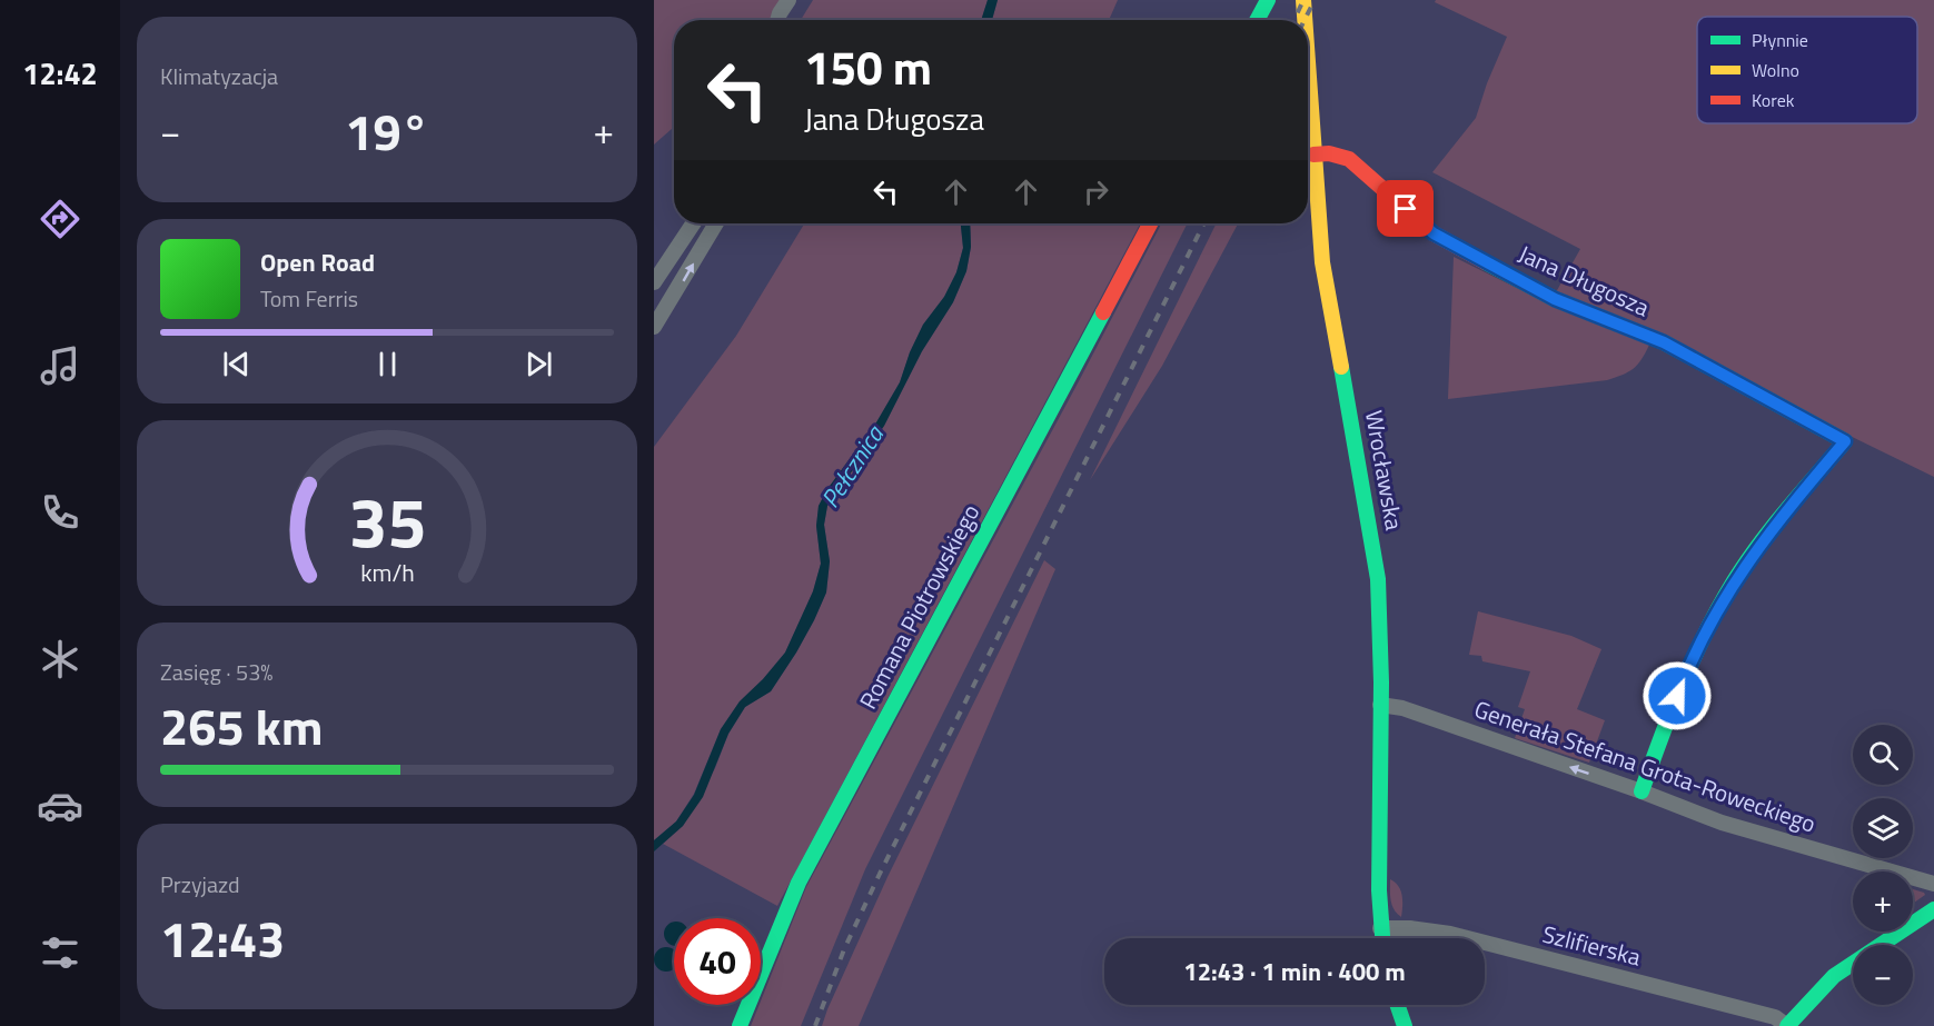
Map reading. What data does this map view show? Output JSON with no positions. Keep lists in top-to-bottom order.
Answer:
{
  "streets": {
    "street": [
      "Jana Długosza",
      "Wrocławska",
      "Romana Piotrowskiego",
      "Generała Stefana Grota-Roweckiego",
      "Szlifierska"
    ]
  },
  "crossings": [
    ["Jana Długosza", "Wrocławska"],
    ["Jana Długosza", "Generała Stefana Grota-Roweckiego"],
    ["Wrocławska", "Generała Stefana Grota-Roweckiego"],
    ["Wrocławska", "Szlifierska"]
  ],
  "one_way": ["Generała Stefana Grota-Roweckiego"],
  "water": ["Pełcznica"],
  "legend": ["Płynnie", "Wolno", "Korek"],
  "page": {
    "tabs": "12:42",
    "tile": [
      "Klimatyzacja",
      ["Zasięg · 53%", "265 km"],
      ["Przyjazd", "12:43"]
    ],
    "turn": ["150 m", "Jana Długosza"],
    "heat": ["−", "19°", "+"],
    "song": ["Open Road", "Tom Ferris"],
    "map_buttons": ["+", "−"],
    "limit": "40",
    "trip": "12:43 · 1 min · 400 m",
    "gauge": ["35", "km/h"]
  }
}
